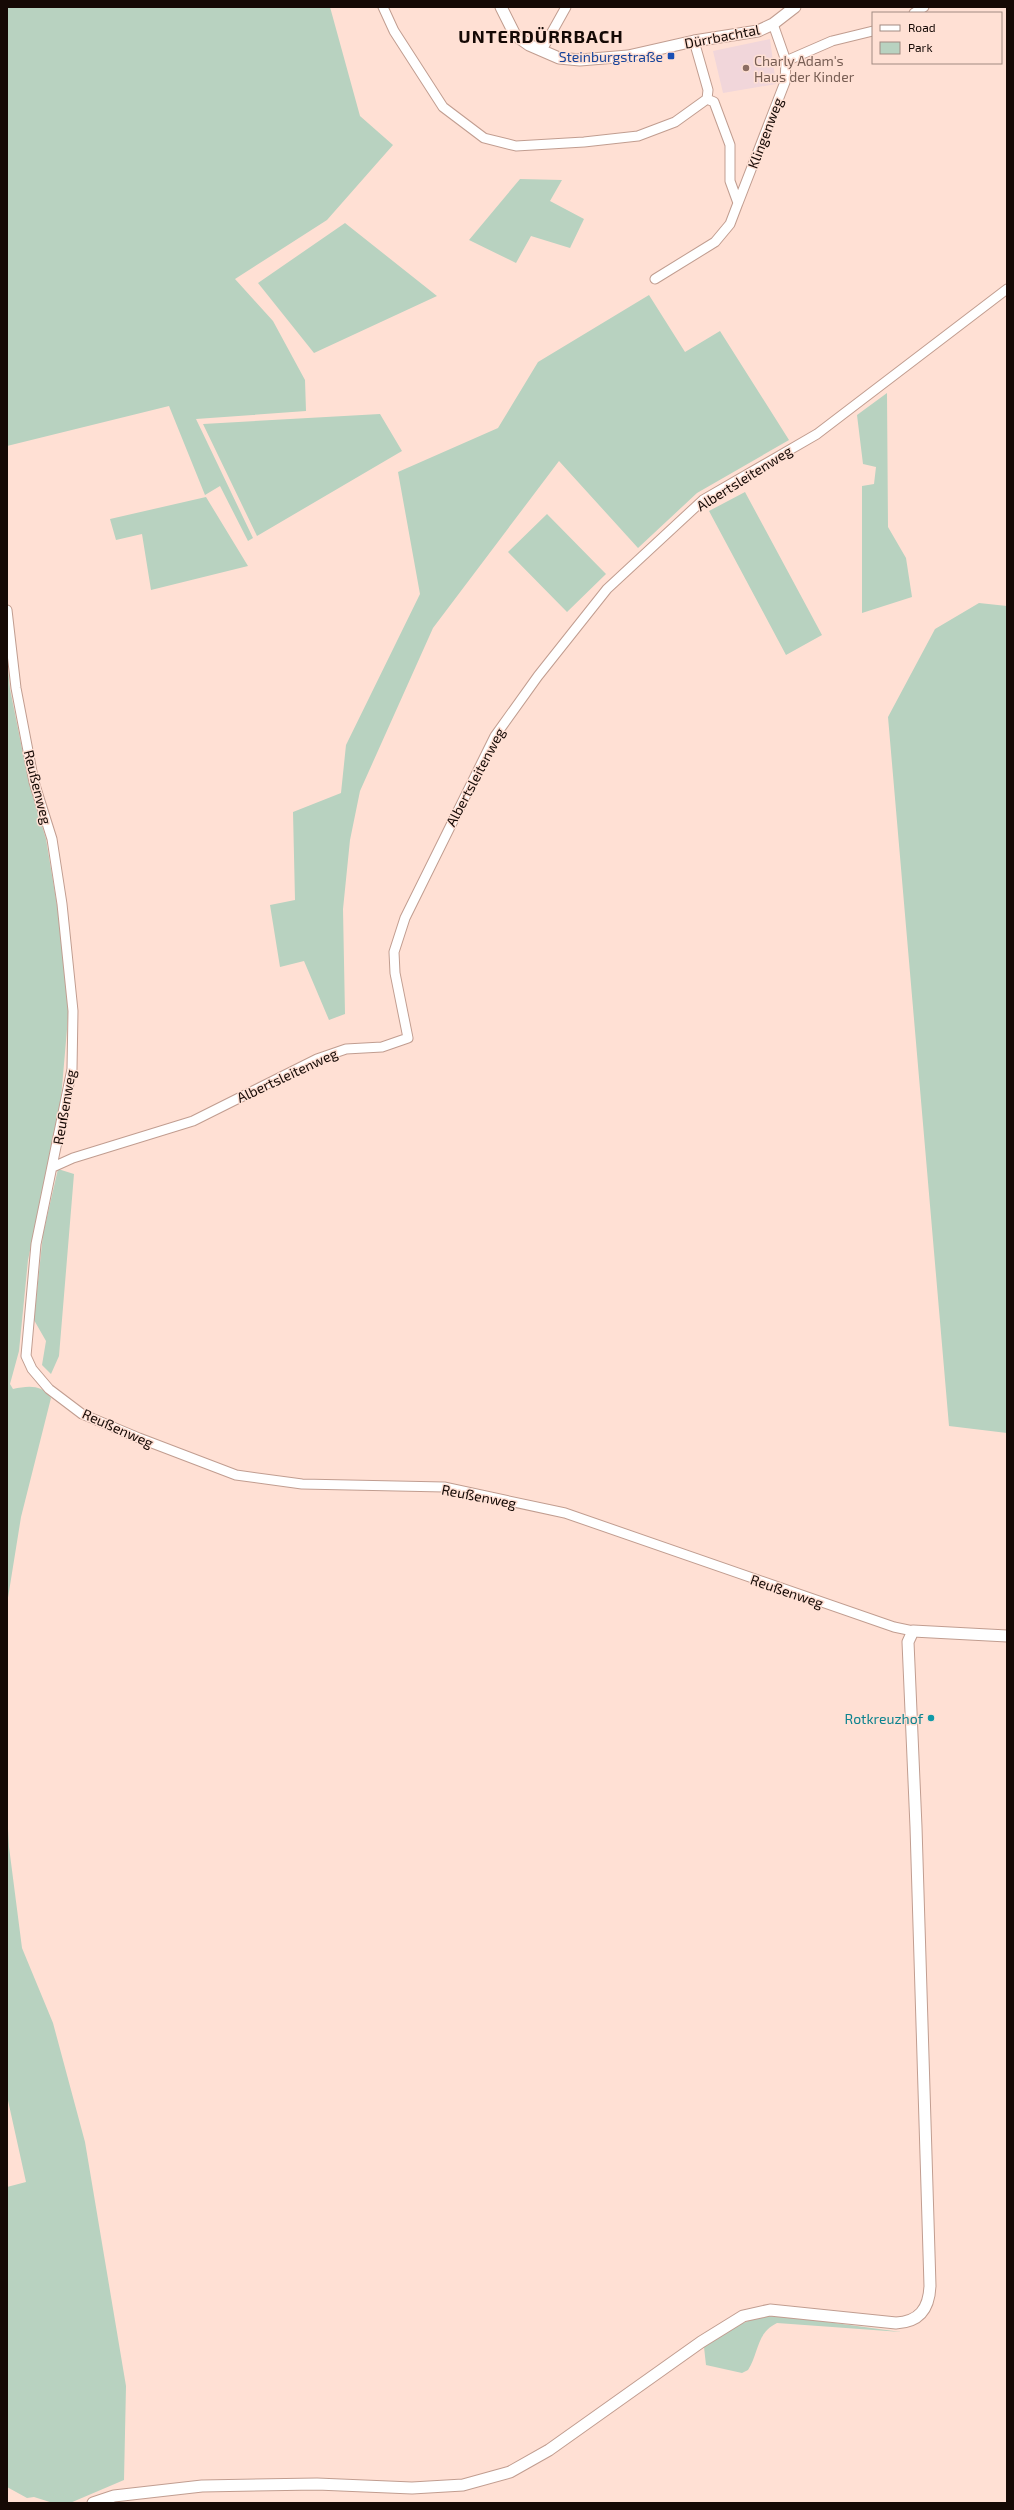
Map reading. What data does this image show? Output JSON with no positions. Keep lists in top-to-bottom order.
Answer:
{
  "streets": {
    "street": [
      "Dürrbachtal",
      "Klingenweg",
      "Albertsleitenweg",
      "Reußenweg"
    ]
  },
  "crossings": [
    ["Dürrbachtal", "Klingenweg"],
    ["Albertsleitenweg", "Reußenweg"]
  ],
  "districts": ["UNTERDÜRRBACH"],
  "places": {
    "transit": ["Steinburgstraße"],
    "other": ["Charly Adam's Haus der Kinder", "Rotkreuzhof"]
  },
  "legend": ["Road", "Park"]
}
